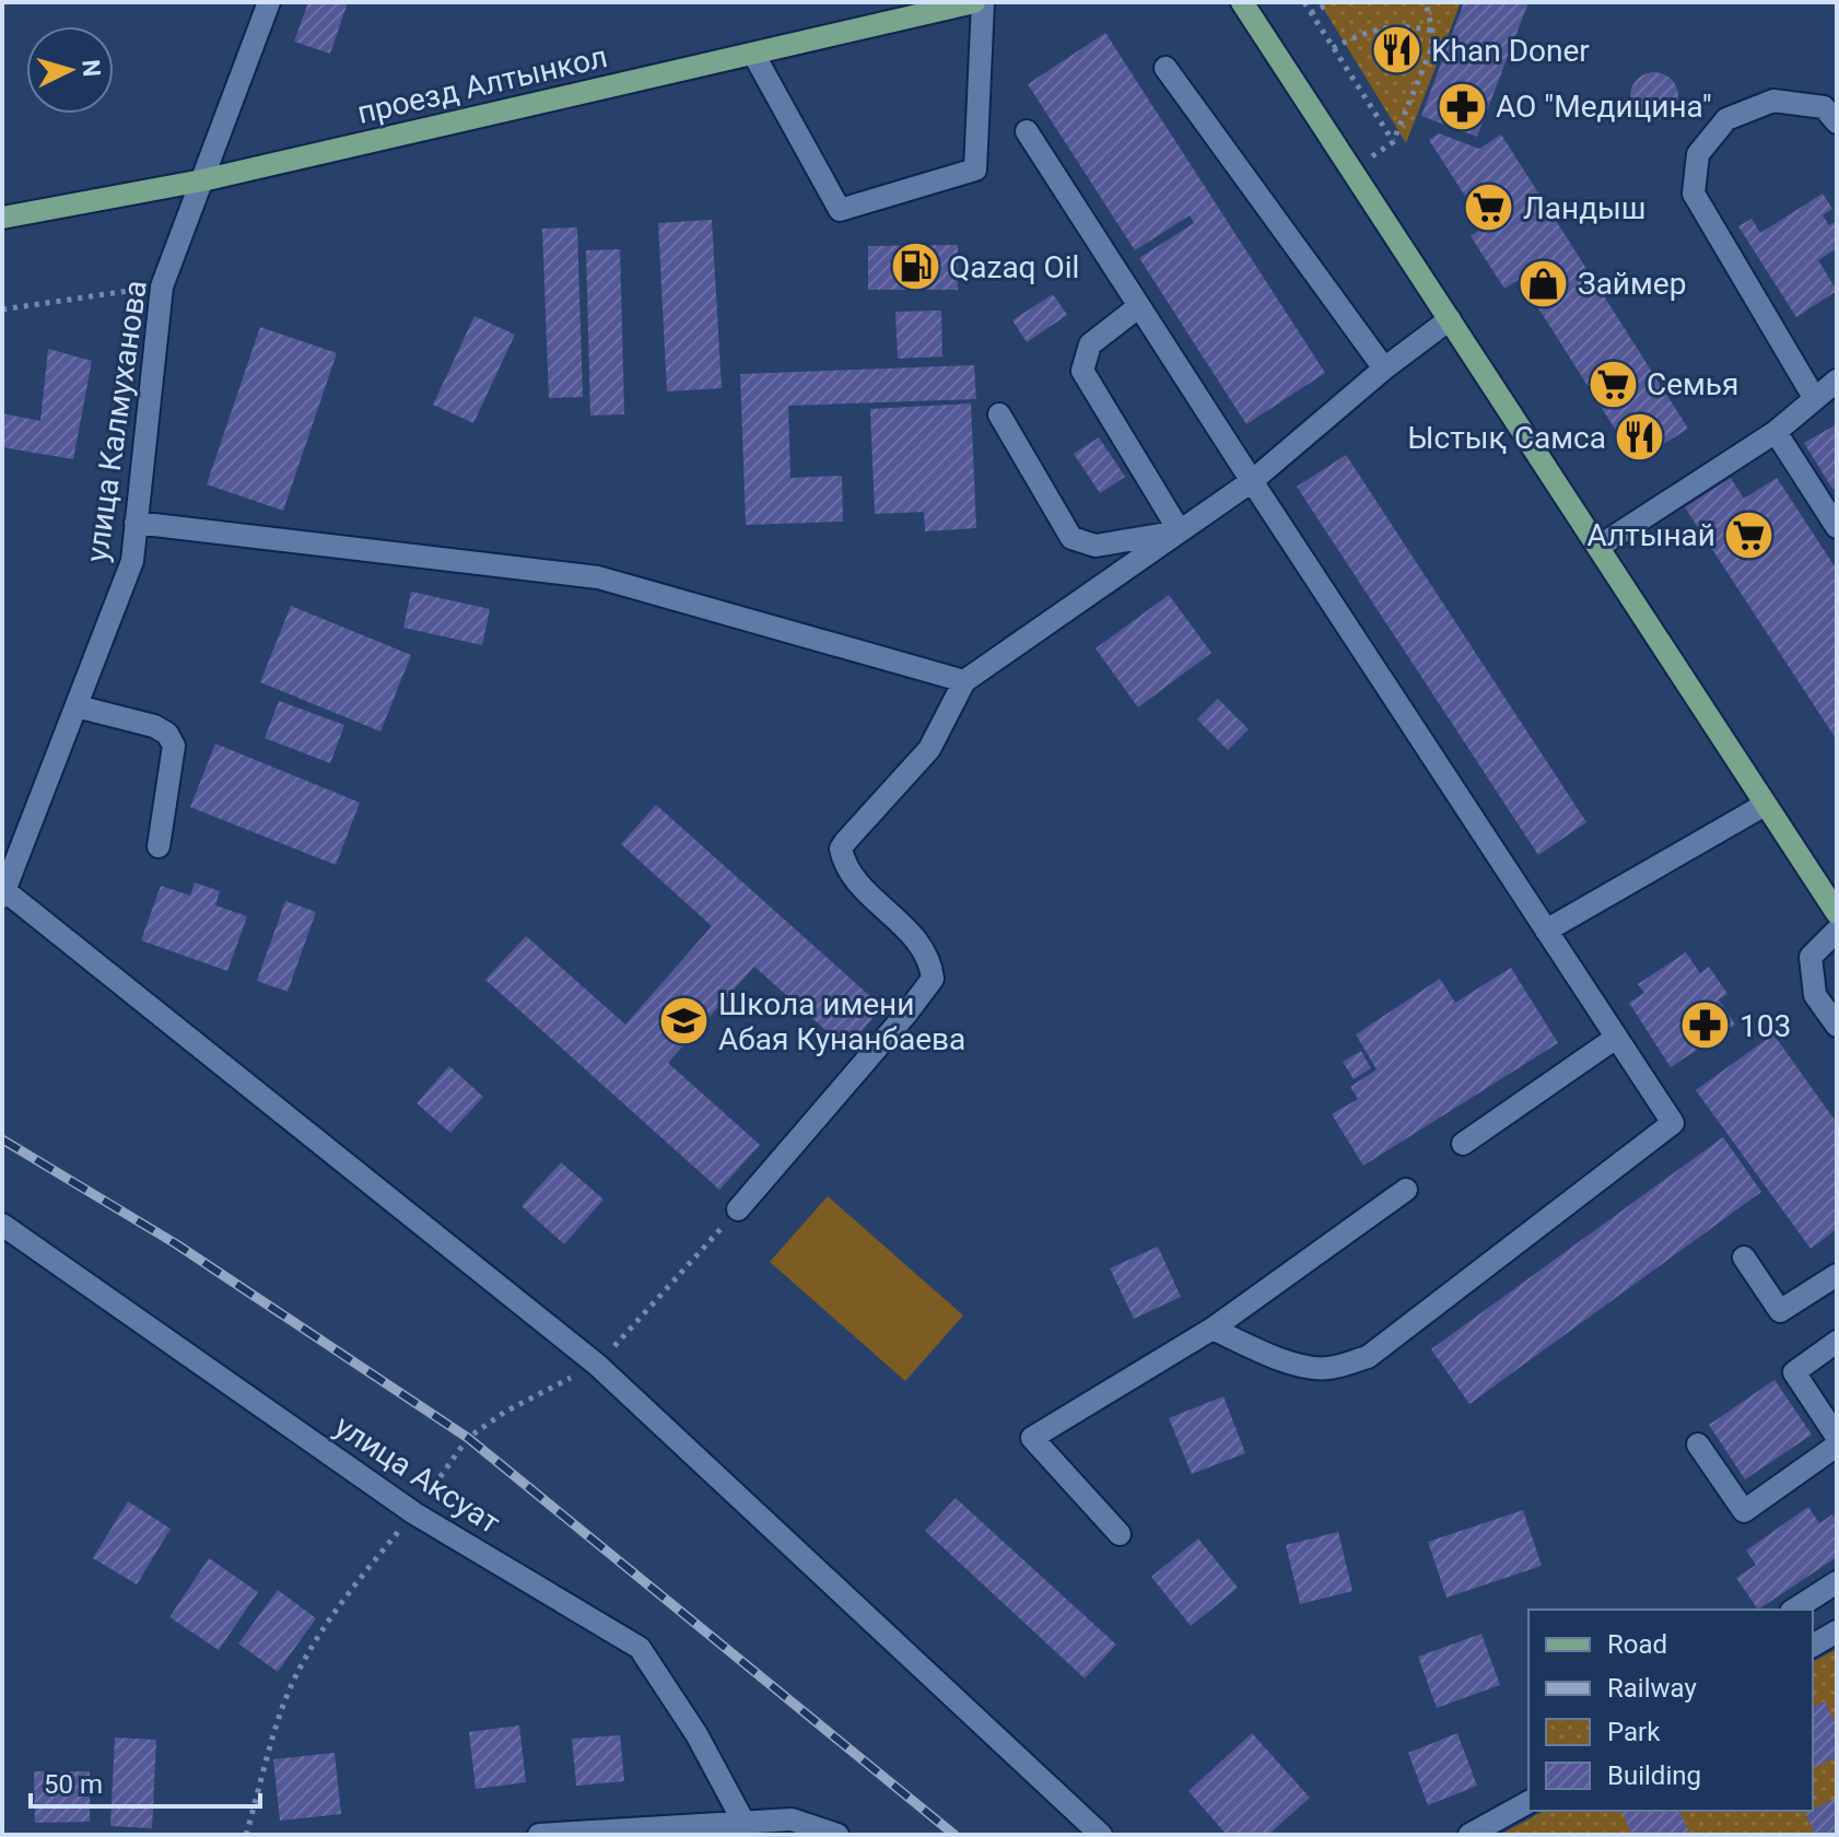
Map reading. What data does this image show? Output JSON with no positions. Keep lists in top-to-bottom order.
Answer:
{
  "streets": {
    "main road": ["проезд Алтынкол"],
    "street": ["улица Калмуханова", "улица Аксуат"]
  },
  "crossings": [
    ["проезд Алтынкол", "улица Калмуханова"]
  ],
  "places": {
    "restaurant": ["Khan Doner", "Ыстық Самса"],
    "pharmacy": ["АО \"Медицина\"", "103"],
    "supermarket": ["Ландыш", "Семья", "Алтынай"],
    "fuel station": ["Qazaq Oil"],
    "shop": ["Займер"],
    "school or university": ["Школа имени Абая Кунанбаева"]
  },
  "legend": [
    "Road",
    "Railway",
    "Park",
    "Building"
  ],
  "scale_bar": "50 m",
  "north": "right"
}
